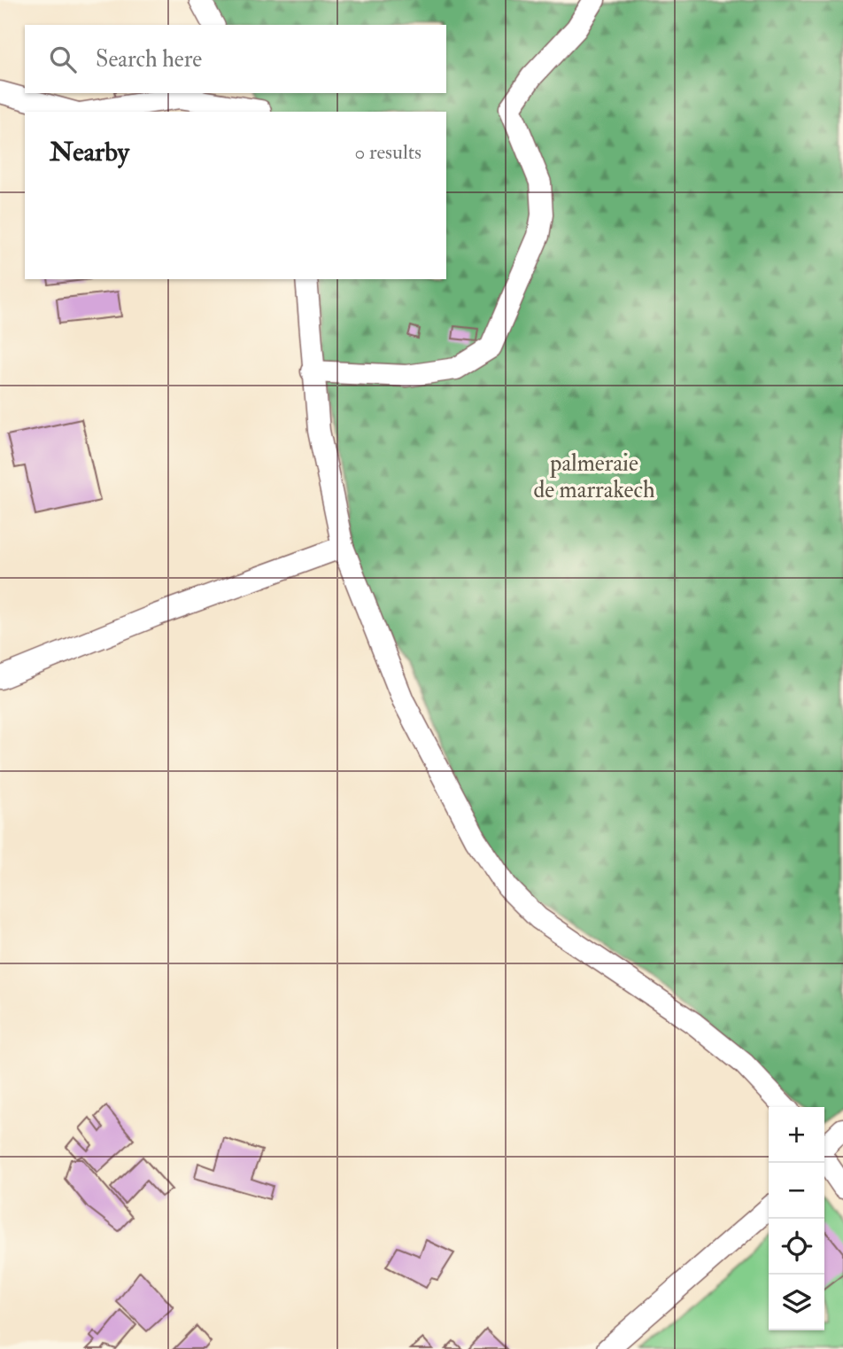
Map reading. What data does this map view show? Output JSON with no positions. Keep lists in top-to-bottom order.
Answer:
{
  "parks": ["palmeraie de marrakech"],
  "page": {
    "search": "Search here",
    "heading": ["Nearby", "0 results"],
    "map_buttons": ["+", "−"]
  }
}
